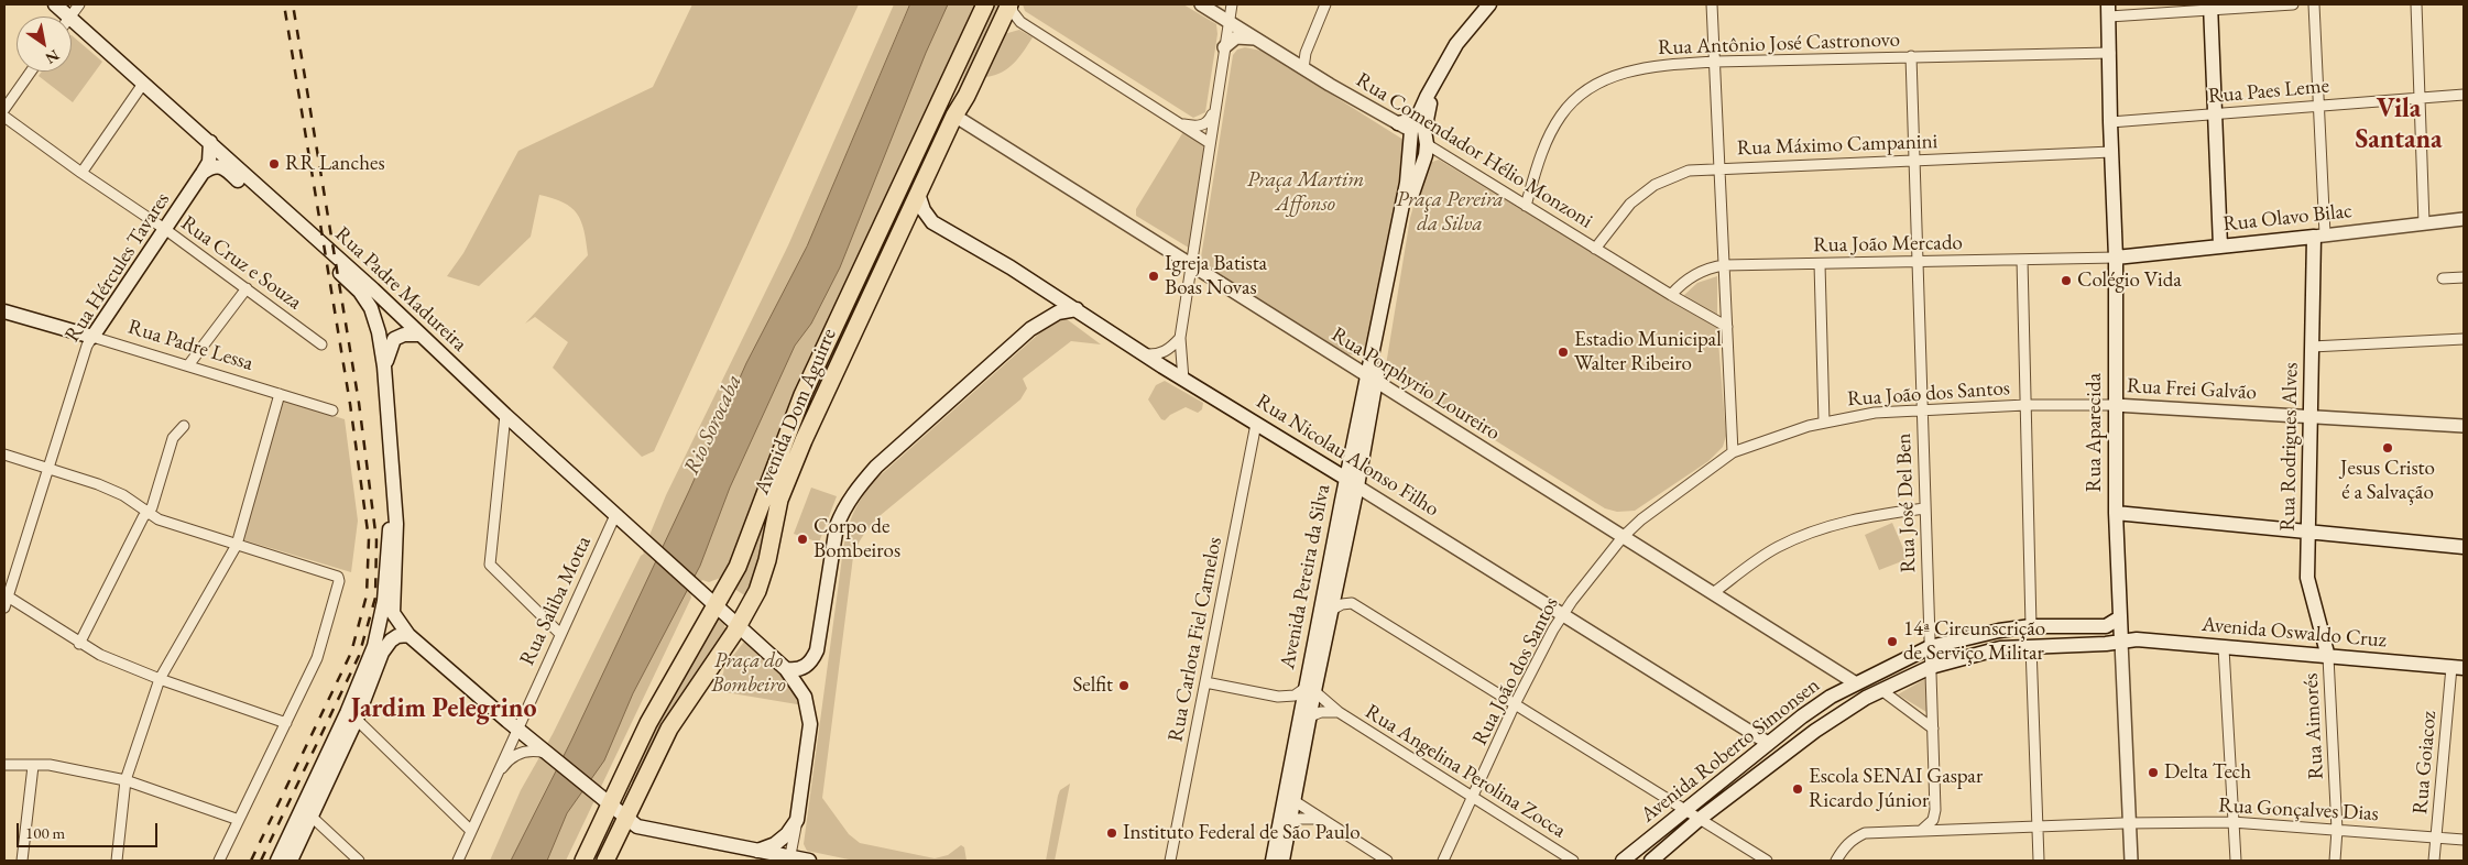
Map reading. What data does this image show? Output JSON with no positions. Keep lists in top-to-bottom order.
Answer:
{
  "streets": {
    "highway": ["Avenida Dom Aguirre"],
    "main road": [
      "Rua Olavo Bilac",
      "Rua Hércules Tavares",
      "Rua Padre Madureira",
      "Rua Padre Lessa",
      "Rua Aparecida",
      "Rua Rodrigues Alves",
      "Rua Nicolau Alonso Filho",
      "Avenida Pereira da Silva",
      "Avenida Oswaldo Cruz",
      "Avenida Roberto Simonsen"
    ],
    "street": [
      "Rua Antônio José Castronovo",
      "Rua Paes Leme",
      "Rua Máximo Campanini",
      "Rua Comendador Hélio Monzoni",
      "Rua João Mercado",
      "Rua Cruz e Souza",
      "Rua Porphyrio Loureiro",
      "Rua Frei Galvão",
      "Rua João dos Santos",
      "Rua José Del Ben",
      "Rua Saliba Motta",
      "Rua Carlota Fiel Carnelos",
      "Rua Aimorés",
      "Rua Goiacoz",
      "Rua Angelina Perolina Zocca",
      "Rua Gonçalves Dias"
    ]
  },
  "crossings": [
    ["Rua Antônio José Castronovo", "Rua Comendador Hélio Monzoni"],
    ["Rua Antônio José Castronovo", "Rua Aparecida"],
    ["Rua Antônio José Castronovo", "Rua José Del Ben"],
    ["Rua Paes Leme", "Rua Aparecida"],
    ["Rua Paes Leme", "Rua Rodrigues Alves"],
    ["Rua Máximo Campanini", "Rua Comendador Hélio Monzoni"],
    ["Rua Máximo Campanini", "Rua Aparecida"],
    ["Rua Máximo Campanini", "Rua José Del Ben"],
    ["Rua Comendador Hélio Monzoni", "Rua João Mercado"],
    ["Rua Comendador Hélio Monzoni", "Avenida Pereira da Silva"],
    ["Rua Olavo Bilac", "Rua João Mercado"],
    ["Rua Olavo Bilac", "Rua Aparecida"],
    ["Rua Olavo Bilac", "Rua Rodrigues Alves"],
    ["Rua João Mercado", "Rua Aparecida"],
    ["Rua João Mercado", "Rua José Del Ben"],
    ["Rua Cruz e Souza", "Rua Hércules Tavares"],
    ["Rua Hércules Tavares", "Rua Padre Madureira"],
    ["Rua Hércules Tavares", "Rua Padre Lessa"],
    ["Rua Padre Madureira", "Avenida Dom Aguirre"],
    ["Rua Padre Madureira", "Rua Saliba Motta"],
    ["Rua Porphyrio Loureiro", "Rua João dos Santos"],
    ["Rua Porphyrio Loureiro", "Avenida Dom Aguirre"],
    ["Rua Porphyrio Loureiro", "Avenida Pereira da Silva"],
    ["Rua Porphyrio Loureiro", "Avenida Roberto Simonsen"],
    ["Rua Frei Galvão", "Rua João dos Santos"],
    ["Rua Frei Galvão", "Rua Aparecida"],
    ["Rua Frei Galvão", "Rua Rodrigues Alves"],
    ["Rua João dos Santos", "Rua Aparecida"],
    ["Rua João dos Santos", "Rua Nicolau Alonso Filho"],
    ["Rua João dos Santos", "Rua José Del Ben"],
    ["Rua João dos Santos", "Rua Angelina Perolina Zocca"],
    ["Avenida Dom Aguirre", "Rua Nicolau Alonso Filho"],
    ["Rua Aparecida", "Avenida Oswaldo Cruz"],
    ["Rua Aparecida", "Avenida Roberto Simonsen"],
    ["Rua Aparecida", "Rua Gonçalves Dias"],
    ["Rua Rodrigues Alves", "Avenida Oswaldo Cruz"],
    ["Rua Rodrigues Alves", "Rua Aimorés"],
    ["Rua Nicolau Alonso Filho", "Avenida Pereira da Silva"],
    ["Rua Nicolau Alonso Filho", "Rua Carlota Fiel Carnelos"],
    ["Rua Nicolau Alonso Filho", "Avenida Roberto Simonsen"],
    ["Rua José Del Ben", "Avenida Roberto Simonsen"],
    ["Avenida Pereira da Silva", "Rua Angelina Perolina Zocca"],
    ["Avenida Oswaldo Cruz", "Rua Aimorés"],
    ["Avenida Oswaldo Cruz", "Avenida Roberto Simonsen"],
    ["Avenida Oswaldo Cruz", "Rua Goiacoz"],
    ["Rua Aimorés", "Rua Gonçalves Dias"],
    ["Rua Goiacoz", "Rua Gonçalves Dias"]
  ],
  "districts": ["Vila Santana", "Jardim Pelegrino"],
  "water": ["Rio Sorocaba"],
  "parks": ["Praça Martim Affonso", "Praça Pereira da Silva", "Praça do Bombeiro"],
  "places": [
    "RR Lanches",
    "Igreja Batista Boas Novas",
    "Colégio Vida",
    "Estadio Municipal Walter Ribeiro",
    "Jesus Cristo é a Salvação",
    "Corpo de Bombeiros",
    "14ª Circunscrição de Serviço Militar",
    "Selfit",
    "Delta Tech",
    "Escola SENAI Gaspar Ricardo Júnior",
    "Instituto Federal de São Paulo"
  ],
  "scale_bar": "100 m",
  "north": "bottom right"
}
